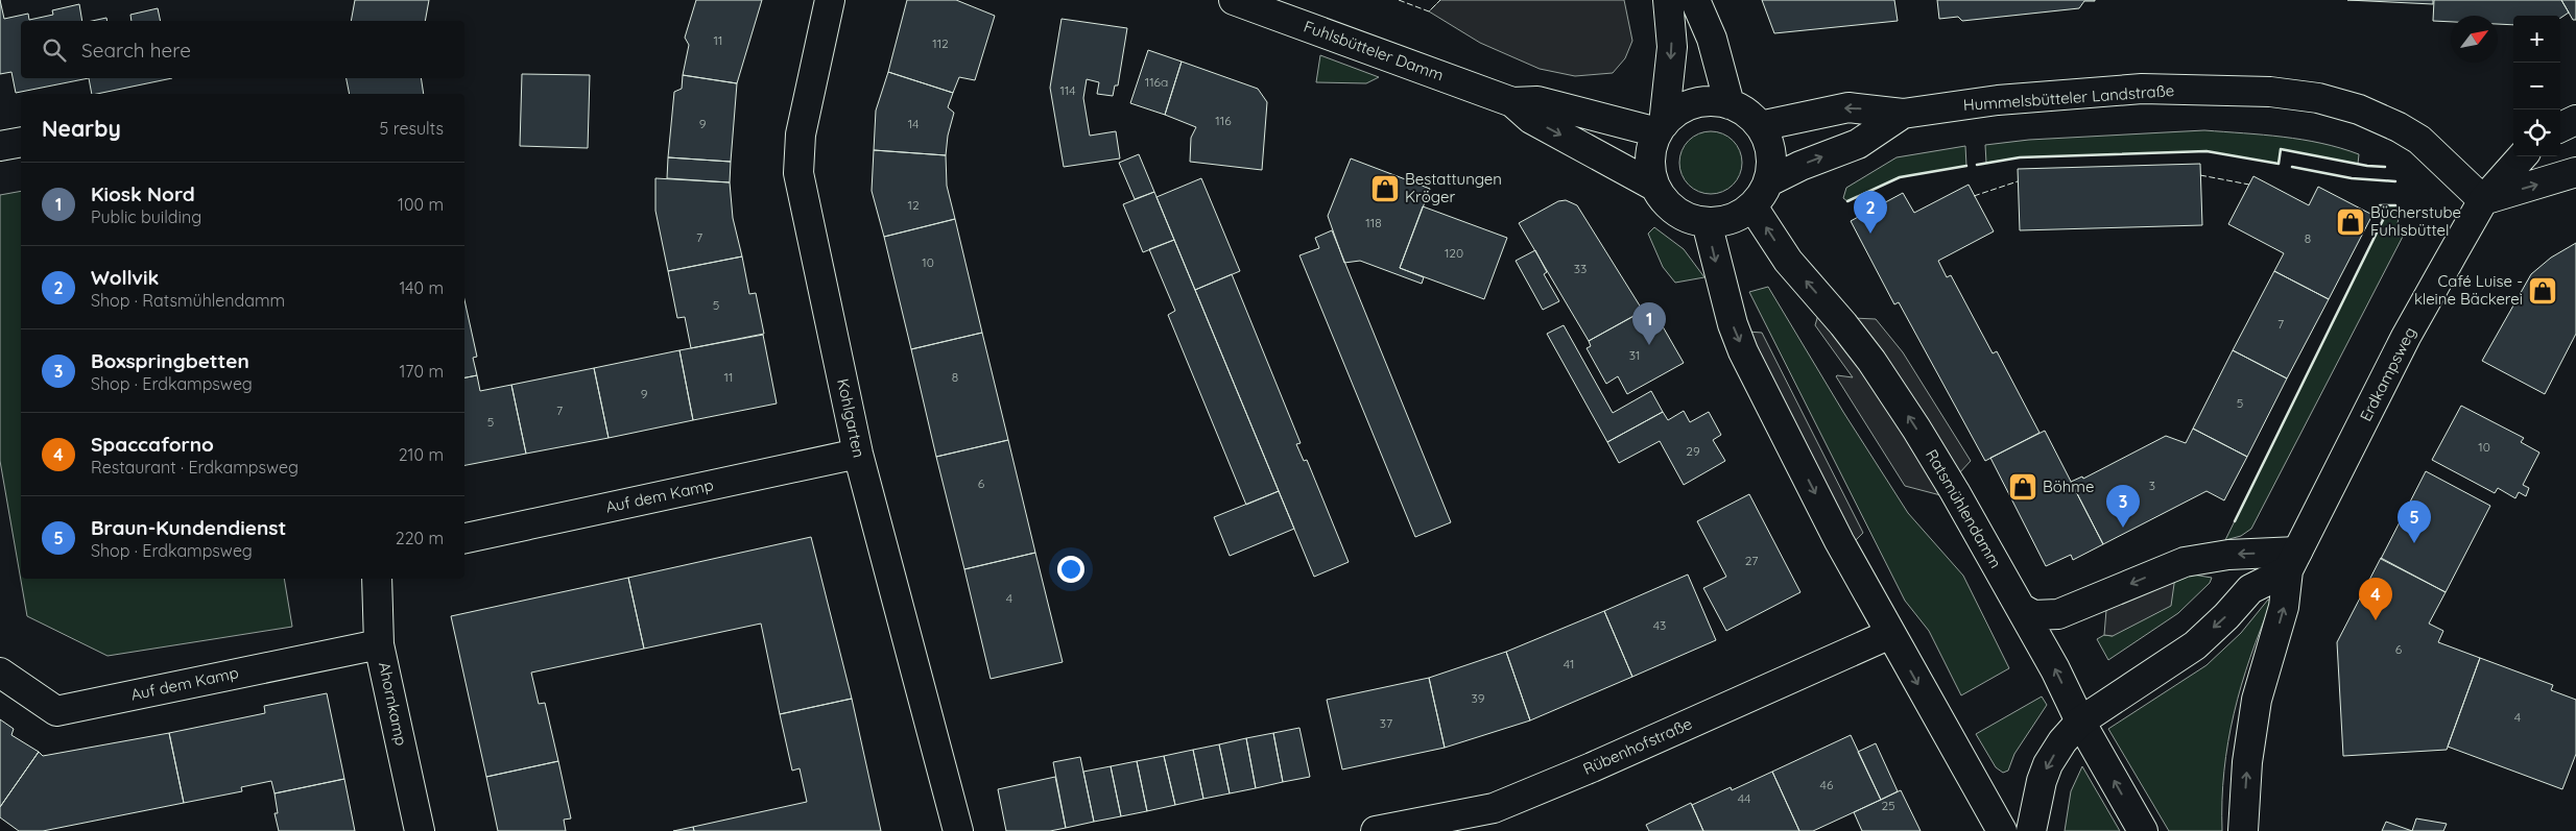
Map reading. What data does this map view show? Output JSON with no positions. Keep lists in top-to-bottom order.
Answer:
{
  "streets": {
    "street": [
      "Fuhlsbütteler Damm",
      "Hummelsbütteler Landstraße",
      "Erdkampsweg",
      "Kohlgarten",
      "Auf dem Kamp",
      "Ratsmühlendamm",
      "Ahornkamp",
      "Rübenhofstraße"
    ]
  },
  "crossings": [
    ["Fuhlsbütteler Damm", "Hummelsbütteler Landstraße"],
    ["Fuhlsbütteler Damm", "Ratsmühlendamm"],
    ["Hummelsbütteler Landstraße", "Erdkampsweg"],
    ["Hummelsbütteler Landstraße", "Ratsmühlendamm"],
    ["Kohlgarten", "Auf dem Kamp"],
    ["Auf dem Kamp", "Ahornkamp"]
  ],
  "places": {
    "shop": [
      "Bestattungen Kröger",
      "Bücherstube Fuhlsbüttel",
      "Café Luise - kleine Bäckerei",
      "Böhme"
    ]
  },
  "house_numbers": [
    "11",
    "112",
    "116a",
    "114",
    "116",
    "9",
    "14",
    "12",
    "118",
    "7",
    "8",
    "120",
    "10",
    "33",
    "5",
    "7",
    "31",
    "11",
    "8",
    "9",
    "5",
    "7",
    "5",
    "10",
    "29",
    "6",
    "3",
    "27",
    "4",
    "43",
    "6",
    "41",
    "39",
    "4",
    "37",
    "46",
    "44",
    "25"
  ],
  "north": "top right",
  "page": {
    "map_buttons": ["+", "−"],
    "search": "Search here",
    "heading": ["Nearby", "5 results"],
    "list": [
      {
        "mark": "1",
        "name": "Kiosk Nord",
        "note": "Public building",
        "value": "100 m"
      },
      {
        "mark": "2",
        "name": "Wollvik",
        "note": "Shop · Ratsmühlendamm",
        "value": "140 m"
      },
      {
        "mark": "3",
        "name": "Boxspringbetten",
        "note": "Shop · Erdkampsweg",
        "value": "170 m"
      },
      {
        "mark": "4",
        "name": "Spaccaforno",
        "note": "Restaurant · Erdkampsweg",
        "value": "210 m"
      },
      {
        "mark": "5",
        "name": "Braun-Kundendienst",
        "note": "Shop · Erdkampsweg",
        "value": "220 m"
      }
    ],
    "pins": [
      "2",
      "1",
      "3",
      "5",
      "4"
    ]
  }
}
